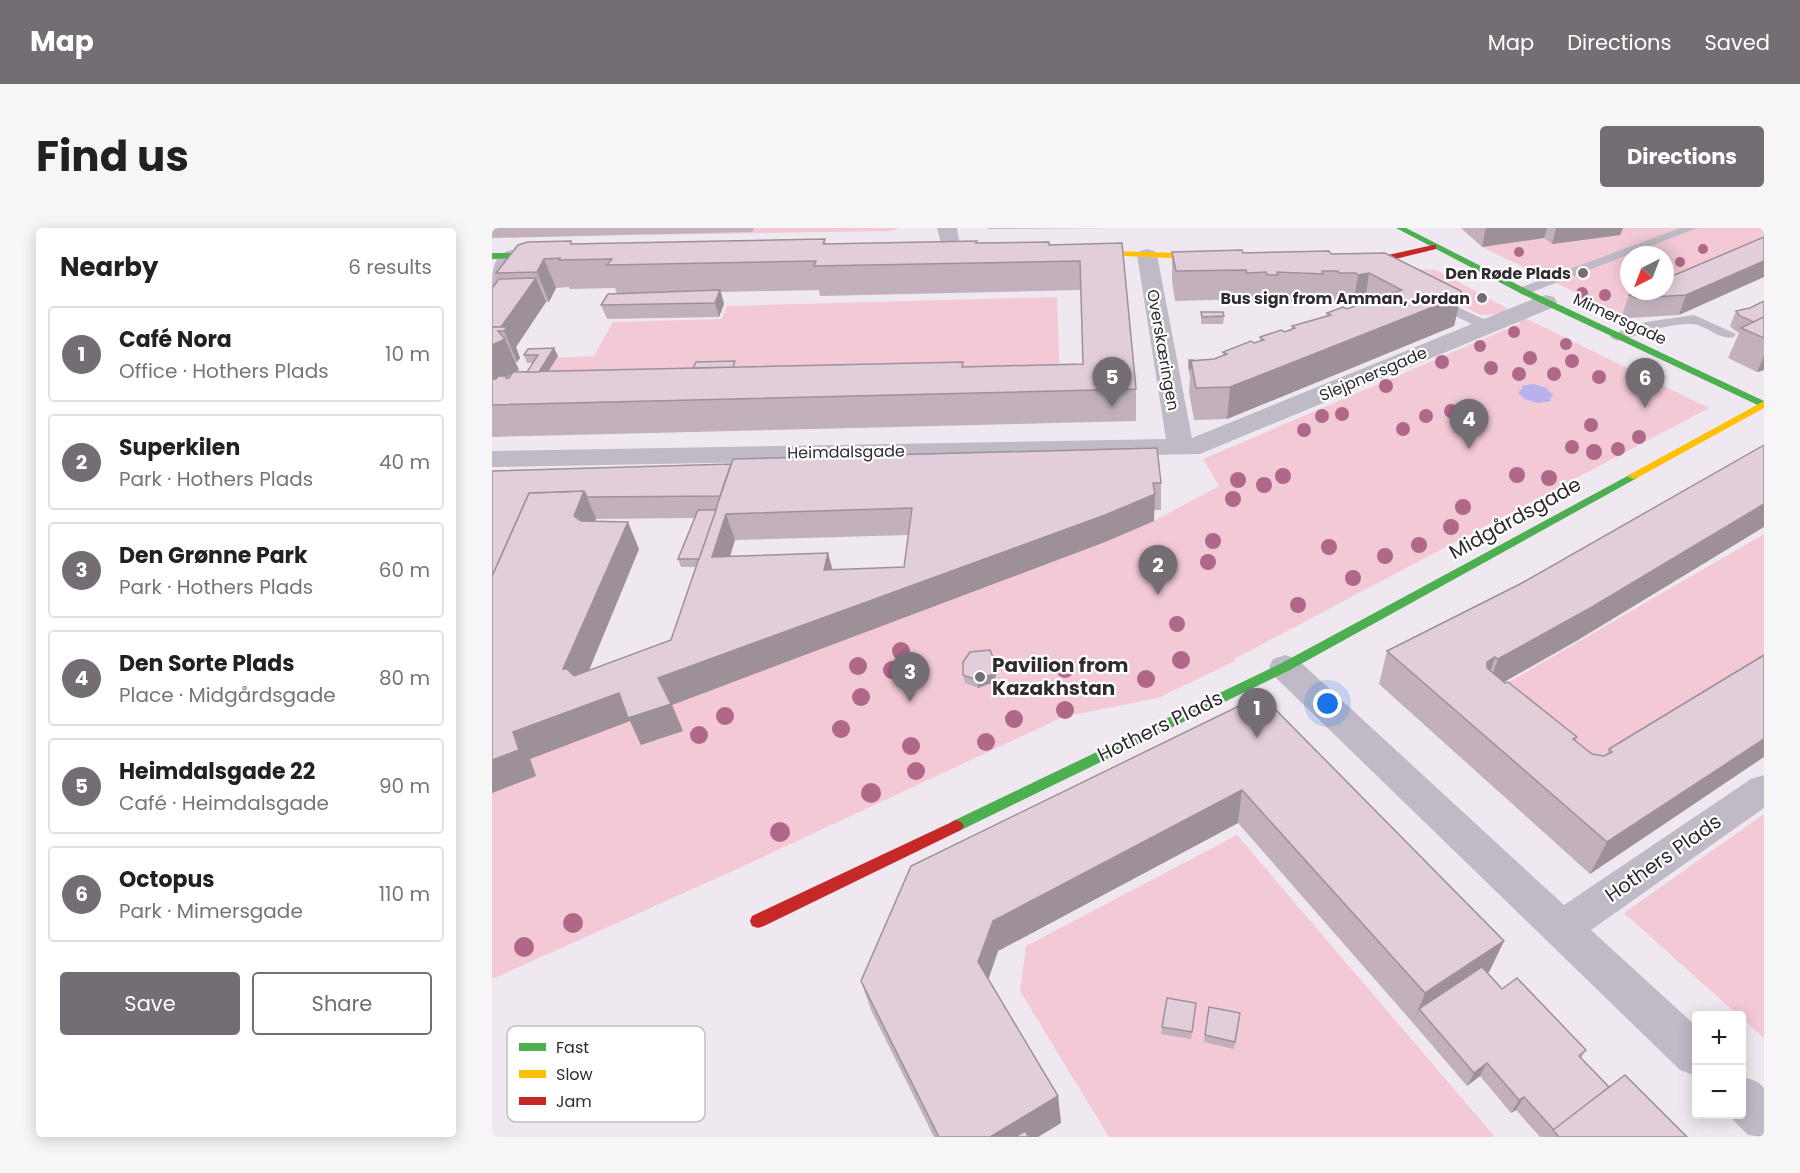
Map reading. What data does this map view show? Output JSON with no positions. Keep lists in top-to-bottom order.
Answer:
{
  "streets": {
    "street": [
      "Mimersgade",
      "Overskæringen",
      "Slejpnersgade",
      "Heimdalsgade",
      "Midgårdsgade",
      "Hothers Plads"
    ]
  },
  "crossings": [
    ["Mimersgade", "Slejpnersgade"],
    ["Mimersgade", "Midgårdsgade"],
    ["Overskæringen", "Slejpnersgade"],
    ["Overskæringen", "Heimdalsgade"],
    ["Slejpnersgade", "Heimdalsgade"],
    ["Midgårdsgade", "Hothers Plads"]
  ],
  "places": ["Den Røde Plads", "Bus sign from Amman, Jordan", "Pavilion from Kazakhstan"],
  "legend": ["Fast", "Slow", "Jam"],
  "north": "bottom left",
  "page": {
    "header": "Map",
    "nav": ["Map", "Directions", "Saved"],
    "title": "Find us",
    "buttons": [
      "Directions",
      ["Save", "Share"]
    ],
    "heading": ["Nearby", "6 results"],
    "list": [
      {
        "mark": "1",
        "name": "Café Nora",
        "note": "Office · Hothers Plads",
        "value": "10 m"
      },
      {
        "mark": "2",
        "name": "Superkilen",
        "note": "Park · Hothers Plads",
        "value": "40 m"
      },
      {
        "mark": "3",
        "name": "Den Grønne Park",
        "note": "Park · Hothers Plads",
        "value": "60 m"
      },
      {
        "mark": "4",
        "name": "Den Sorte Plads",
        "note": "Place · Midgårdsgade",
        "value": "80 m"
      },
      {
        "mark": "5",
        "name": "Heimdalsgade 22",
        "note": "Café · Heimdalsgade",
        "value": "90 m"
      },
      {
        "mark": "6",
        "name": "Octopus",
        "note": "Park · Mimersgade",
        "value": "110 m"
      }
    ],
    "pins": [
      "5",
      "6",
      "4",
      "2",
      "3",
      "1"
    ],
    "map_buttons": ["+", "−"]
  }
}
